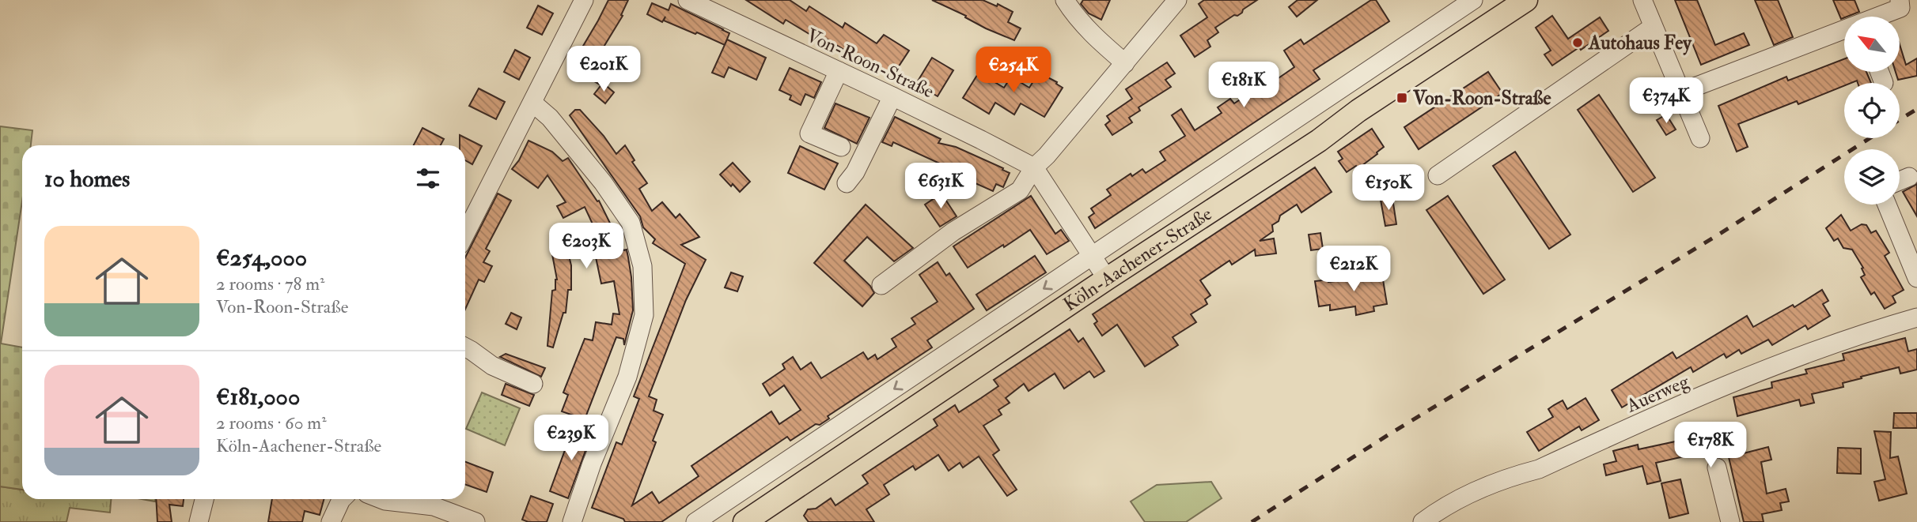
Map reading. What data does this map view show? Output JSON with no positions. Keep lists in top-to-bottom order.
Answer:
{
  "streets": {
    "main road": ["Köln-Aachener-Straße"],
    "street": ["Von-Roon-Straße", "Auerweg"]
  },
  "crossings": [
    ["Von-Roon-Straße", "Köln-Aachener-Straße"]
  ],
  "places": {
    "other": ["Autohaus Fey"],
    "transit": ["Von-Roon-Straße"]
  },
  "north": "top left",
  "page": {
    "price": [
      "€201K",
      "€254K",
      "€181K",
      "€374K",
      "€631K",
      "€150K",
      "€203K",
      "€212K",
      "€239K",
      "€178K"
    ],
    "heading": "10 homes",
    "list": [
      {
        "name": "€254,000",
        "note": "2 rooms · 78 m² · Von-Roon-Straße"
      },
      {
        "name": "€181,000",
        "note": "2 rooms · 60 m² · Köln-Aachener-Straße"
      }
    ]
  }
}
